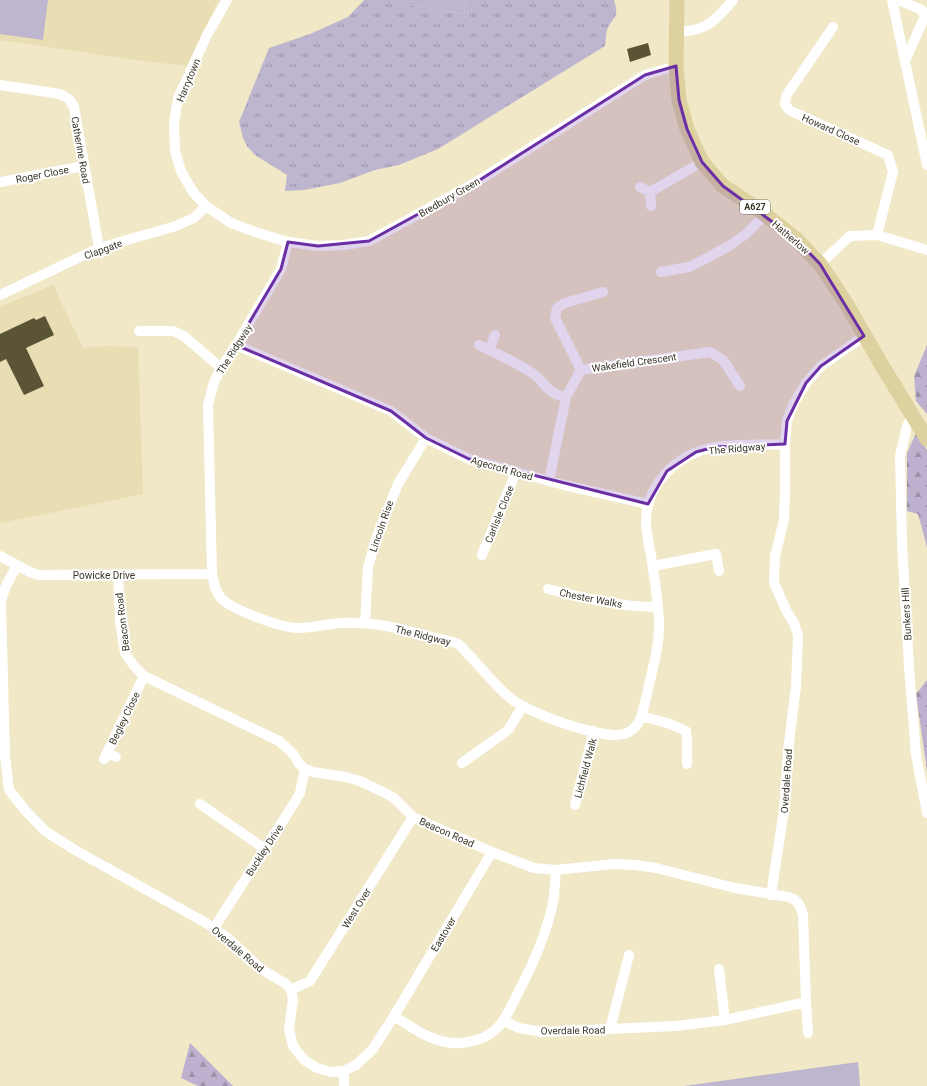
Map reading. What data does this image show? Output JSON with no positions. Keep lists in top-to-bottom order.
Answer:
{
  "streets": {
    "main road": ["A627", "Hatherlow"],
    "street": [
      "Harrytown",
      "Howard Close",
      "Catherine Road",
      "Roger Close",
      "Bredbury Green",
      "Clapgate",
      "The Ridgway",
      "Wakefield Crescent",
      "Agecroft Road",
      "Carlisle Close",
      "Lincoln Rise",
      "Powicke Drive",
      "Chester Walks",
      "Bunkers Hill",
      "Beacon Road",
      "Begley Close",
      "Lichfield Walk",
      "Overdale Road",
      "Buckley Drive",
      "West Over",
      "Eastover"
    ]
  },
  "crossings": [
    ["Harrytown", "Bredbury Green"],
    ["Harrytown", "Clapgate"],
    ["Catherine Road", "Roger Close"],
    ["Catherine Road", "Clapgate"],
    ["Bredbury Green", "A627"],
    ["Bredbury Green", "Hatherlow"],
    ["Bredbury Green", "Clapgate"],
    ["Bredbury Green", "The Ridgway"],
    ["A627", "Hatherlow"],
    ["A627", "Bunkers Hill"],
    ["Hatherlow", "Bunkers Hill"],
    ["Hatherlow", "Overdale Road"],
    ["The Ridgway", "Agecroft Road"],
    ["The Ridgway", "Lincoln Rise"],
    ["The Ridgway", "Powicke Drive"],
    ["The Ridgway", "Chester Walks"],
    ["The Ridgway", "Lichfield Walk"],
    ["The Ridgway", "Overdale Road"],
    ["Wakefield Crescent", "Agecroft Road"],
    ["Agecroft Road", "Carlisle Close"],
    ["Agecroft Road", "Lincoln Rise"],
    ["Powicke Drive", "Beacon Road"],
    ["Beacon Road", "Begley Close"],
    ["Beacon Road", "Overdale Road"],
    ["Beacon Road", "Buckley Drive"],
    ["Beacon Road", "West Over"],
    ["Beacon Road", "Eastover"],
    ["Overdale Road", "Buckley Drive"],
    ["Overdale Road", "West Over"]
  ]
}
